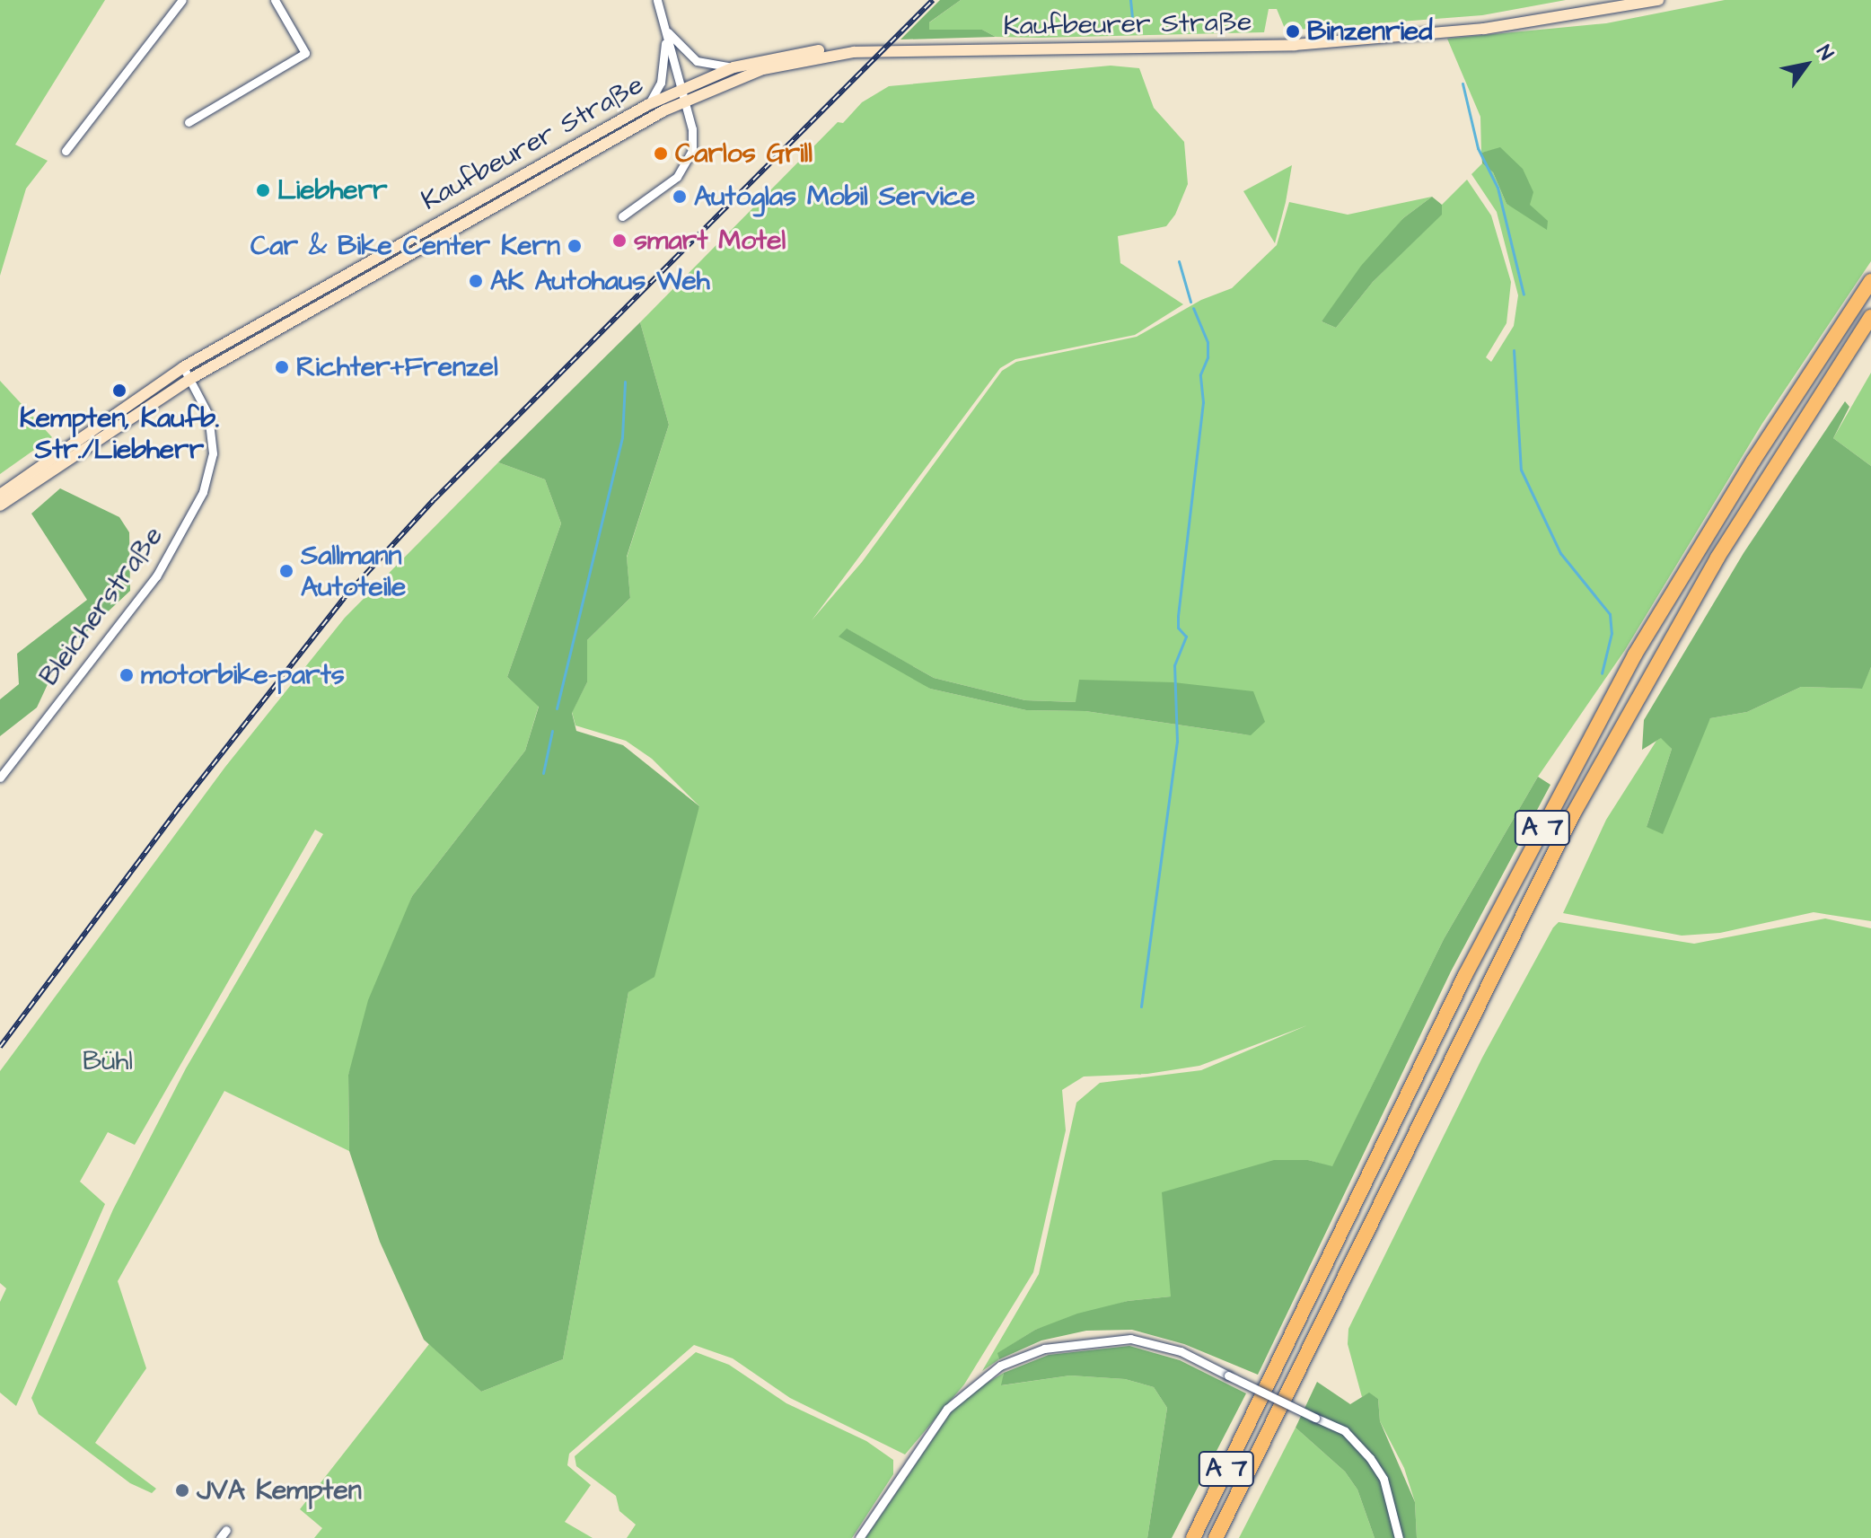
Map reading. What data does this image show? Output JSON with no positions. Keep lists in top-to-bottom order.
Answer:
{
  "streets": {
    "highway": ["A 7"],
    "main road": ["Kaufbeurer Straße"],
    "street": ["Bleicherstraße"]
  },
  "crossings": [
    ["Kaufbeurer Straße", "Bleicherstraße"]
  ],
  "parks": ["Bühl"],
  "places": [
    "Binzenried",
    "Carlos Grill",
    "Liebherr",
    "Autoglas Mobil Service",
    "smart Motel",
    "Car & Bike Center Kern",
    "AK Autohaus Weh",
    "Richter+Frenzel",
    "Kempten, Kaufb. Str./Liebherr",
    "Sallmann Autoteile",
    "motorbike-parts",
    "JVA Kempten"
  ],
  "north": "top right"
}
